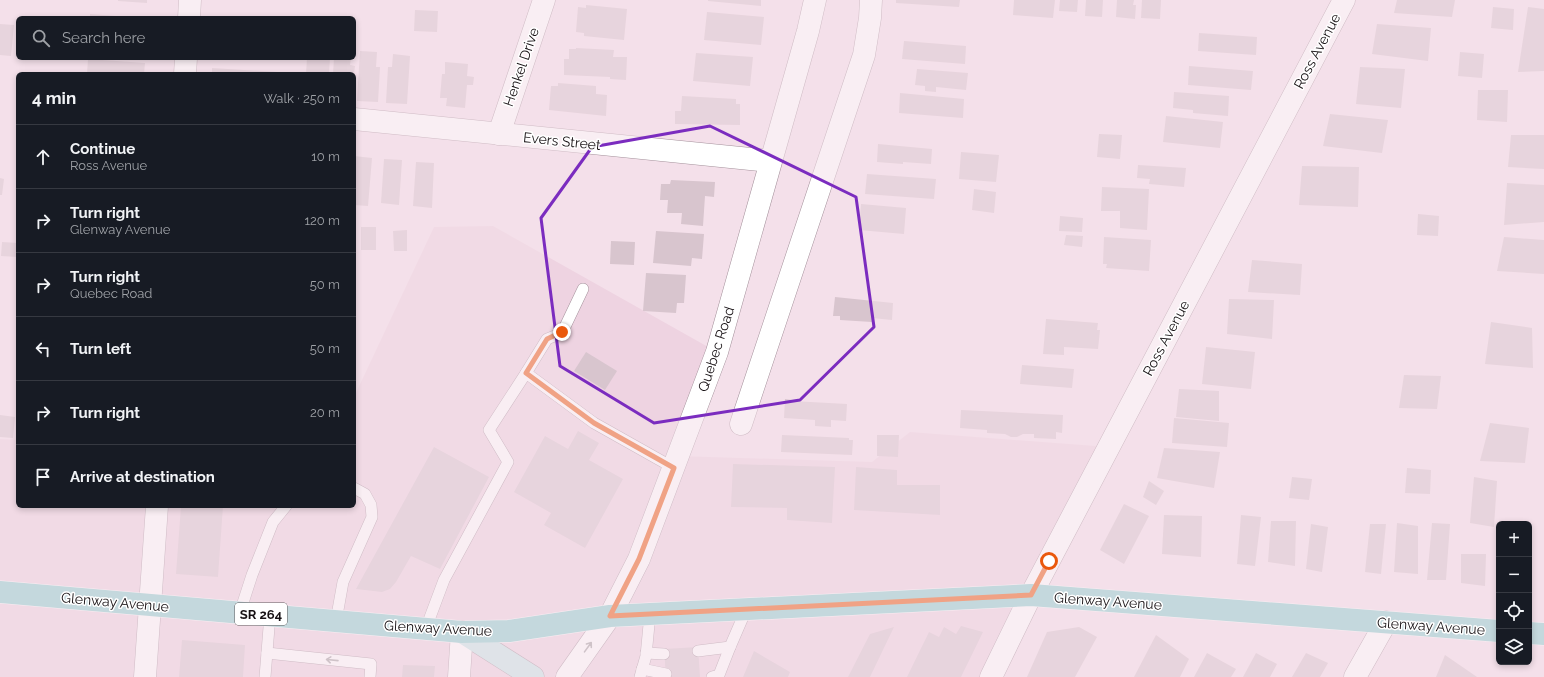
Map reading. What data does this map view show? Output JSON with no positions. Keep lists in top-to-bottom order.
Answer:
{
  "streets": {
    "main road": ["Glenway Avenue", "SR 264"],
    "street": [
      "Ross Avenue",
      "Henkel Drive",
      "Evers Street",
      "Quebec Road"
    ]
  },
  "crossings": [
    ["Ross Avenue", "Glenway Avenue"],
    ["Henkel Drive", "Evers Street"],
    ["Evers Street", "Quebec Road"],
    ["Quebec Road", "Glenway Avenue"]
  ],
  "page": {
    "search": "Search here",
    "heading": ["4 min", "Walk · 250 m"],
    "list": [
      ["Continue", "Ross Avenue", "10 m"],
      ["Turn right", "Glenway Avenue", "120 m"],
      ["Turn right", "Quebec Road", "50 m"],
      ["Turn left", "50 m"],
      ["Turn right", "20 m"],
      "Arrive at destination"
    ],
    "map_buttons": ["+", "−"]
  }
}
